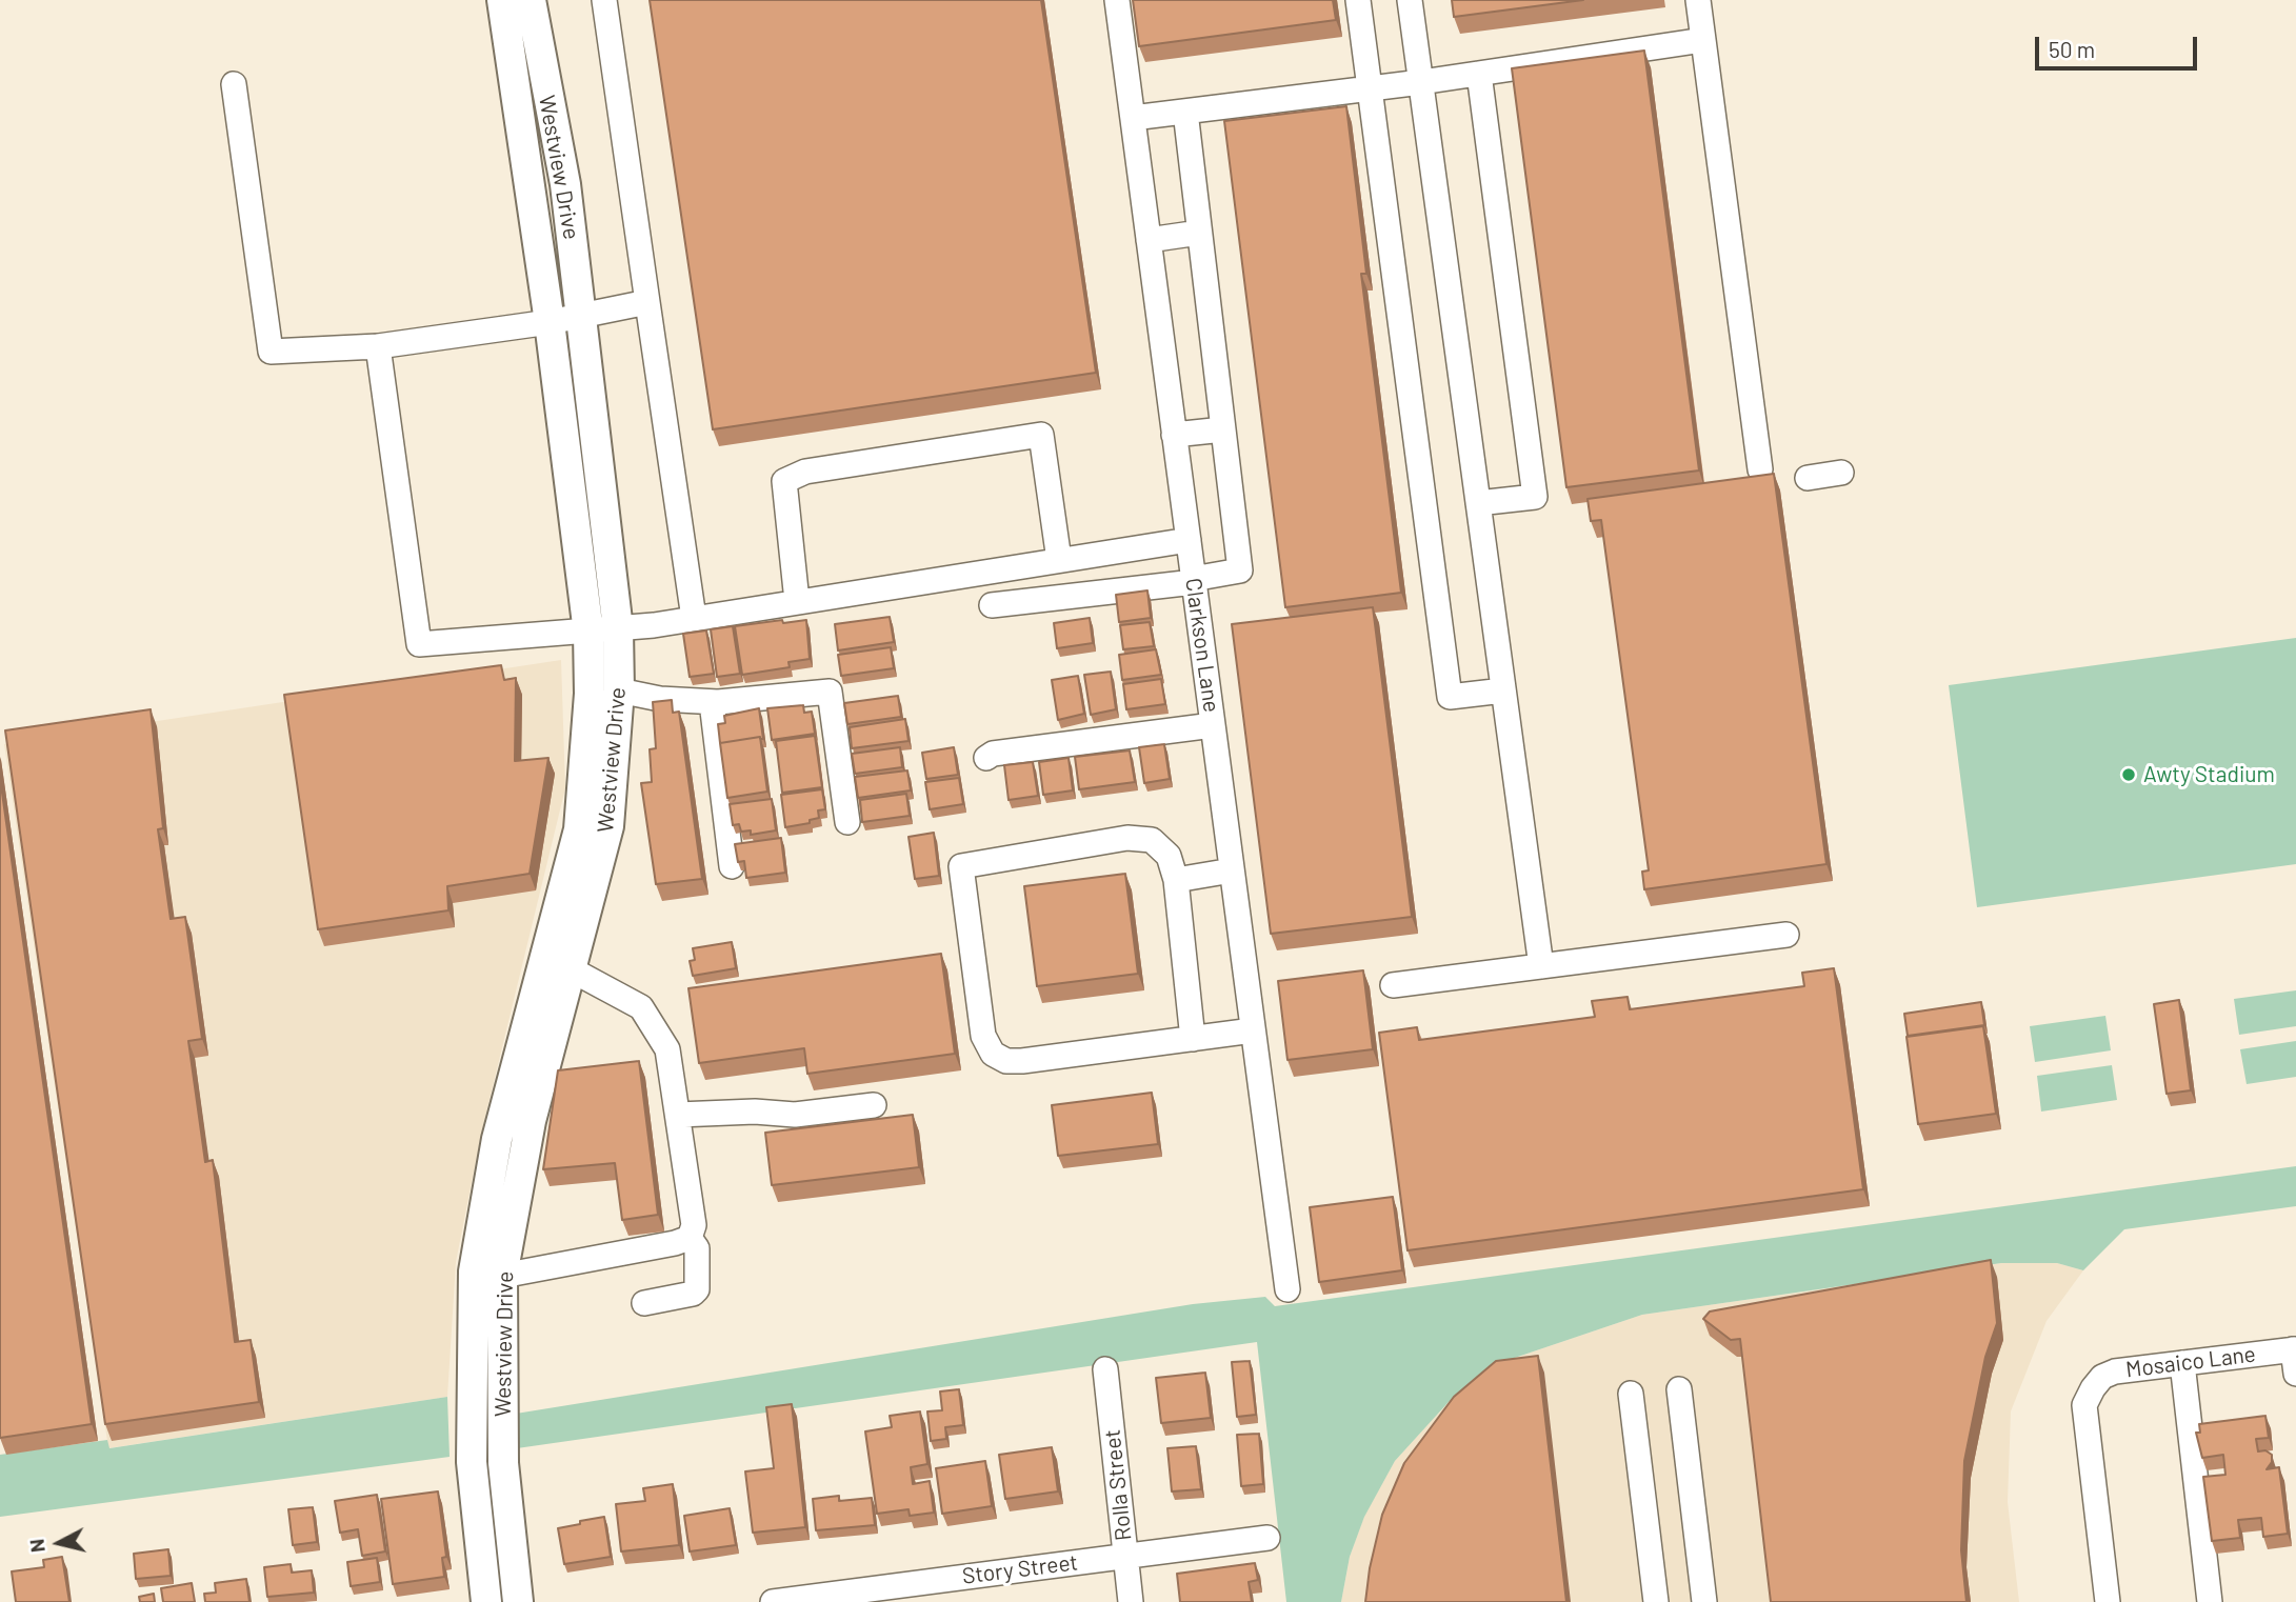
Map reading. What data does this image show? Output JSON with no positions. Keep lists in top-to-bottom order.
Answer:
{
  "streets": {
    "main road": ["Westview Drive"],
    "street": [
      "Clarkson Lane",
      "Mosaico Lane",
      "Rolla Street",
      "Story Street"
    ]
  },
  "crossings": [
    ["Rolla Street", "Story Street"]
  ],
  "places": ["Awty Stadium"],
  "scale_bar": "50 m",
  "north": "left"
}
